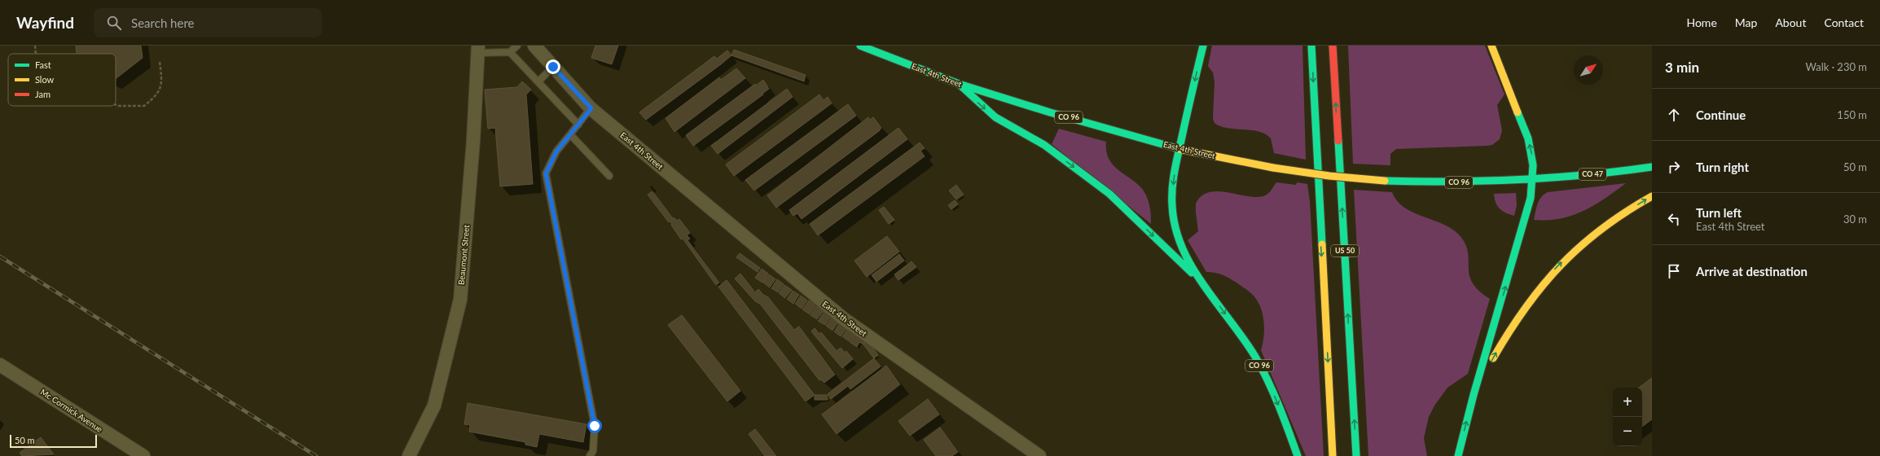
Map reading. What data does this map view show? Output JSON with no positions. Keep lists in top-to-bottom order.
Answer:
{
  "streets": {
    "main road": [
      "East 4th Street",
      "CO 96",
      "CO 47",
      "US 50"
    ],
    "street": ["Beaumont Street", "Mc Cormick Avenue"]
  },
  "crossings": [
    ["East 4th Street", "CO 96"],
    ["East 4th Street", "CO 47"]
  ],
  "legend": ["Fast", "Slow", "Jam"],
  "scale_bar": "50 m",
  "north": "top right",
  "page": {
    "header": "Wayfind",
    "search": "Search here",
    "nav": [
      "Home",
      "Map",
      "About",
      "Contact"
    ],
    "heading": ["3 min", "Walk · 230 m"],
    "list": [
      ["Continue", "150 m"],
      ["Turn right", "50 m"],
      ["Turn left", "East 4th Street", "30 m"],
      "Arrive at destination"
    ],
    "map_buttons": ["+", "−"],
    "scale": "50 m"
  }
}
